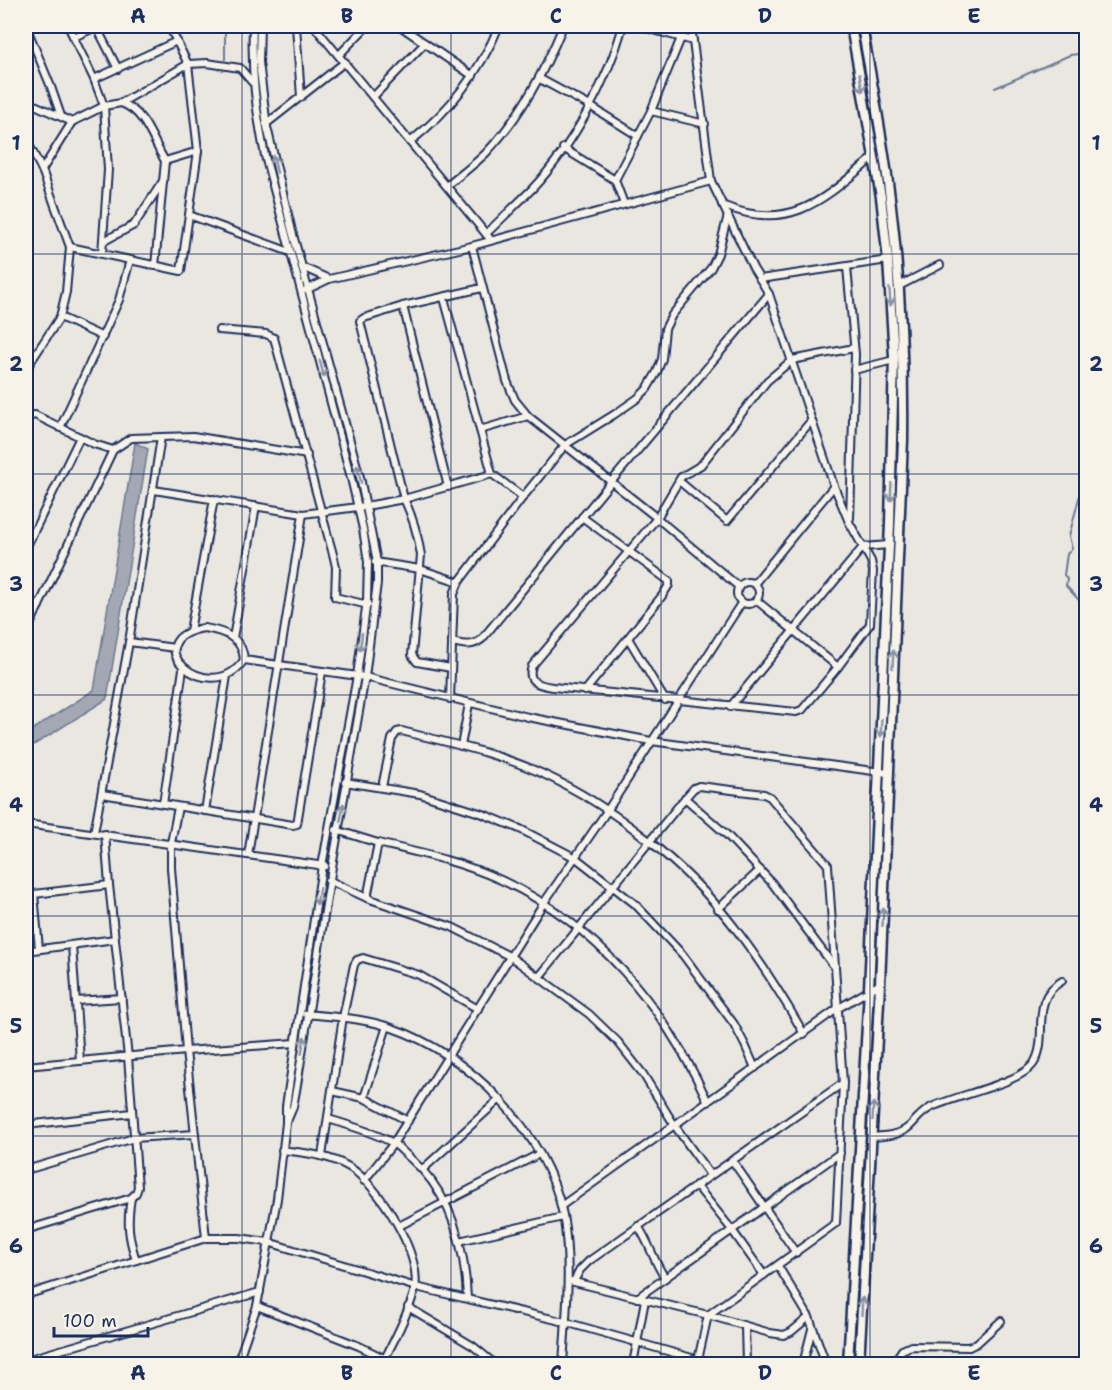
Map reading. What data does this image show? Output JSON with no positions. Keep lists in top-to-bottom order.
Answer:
{
  "scale_bar": "100 m",
  "grid": {
    "columns": [
      "A",
      "B",
      "C",
      "D",
      "E"
    ],
    "rows": [
      "1",
      "2",
      "3",
      "4",
      "5",
      "6"
    ]
  }
}
